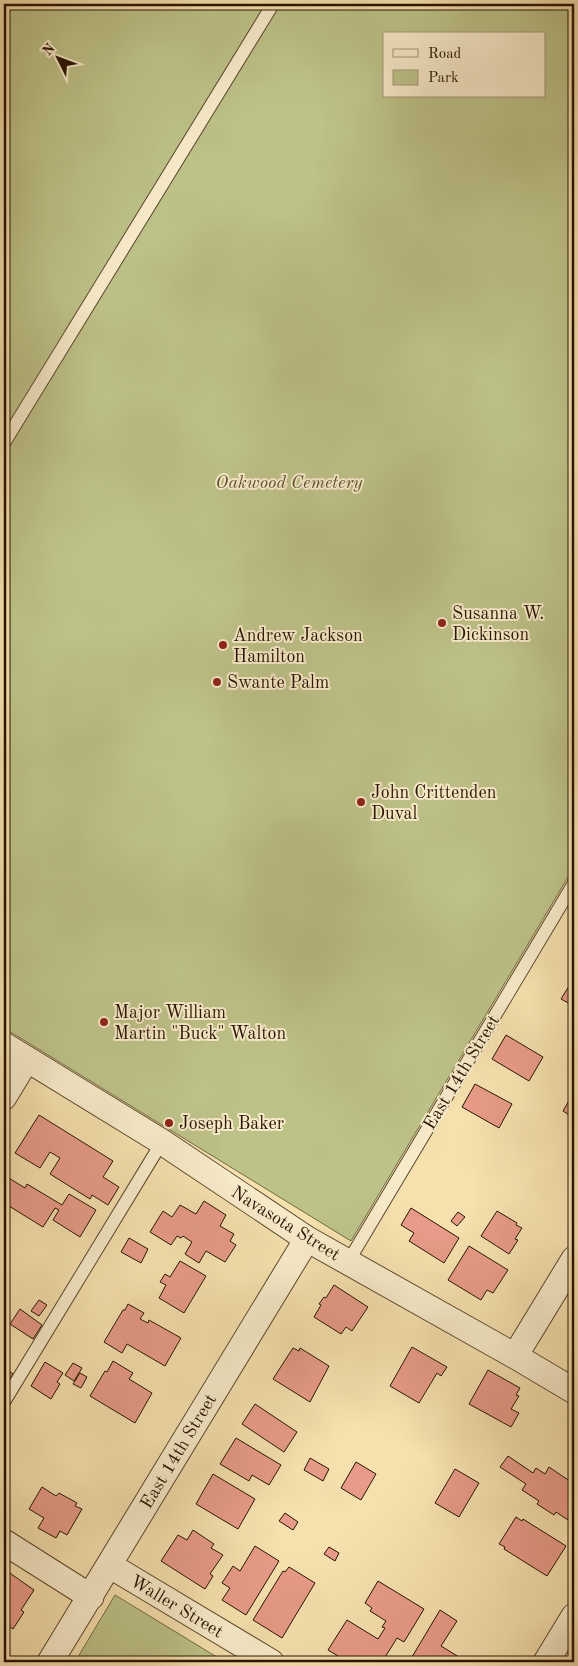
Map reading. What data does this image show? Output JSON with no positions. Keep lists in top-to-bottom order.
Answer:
{
  "streets": {
    "street": ["East 14th Street", "Navasota Street", "Waller Street"]
  },
  "crossings": [
    ["East 14th Street", "Navasota Street"],
    ["East 14th Street", "Waller Street"]
  ],
  "parks": ["Oakwood Cemetery"],
  "places": [
    "Susanna W. Dickinson",
    "Andrew Jackson Hamilton",
    "Swante Palm",
    "John Crittenden Duval",
    "Major William Martin \"Buck\" Walton",
    "Joseph Baker"
  ],
  "legend": ["Road", "Park"],
  "north": "top left"
}
